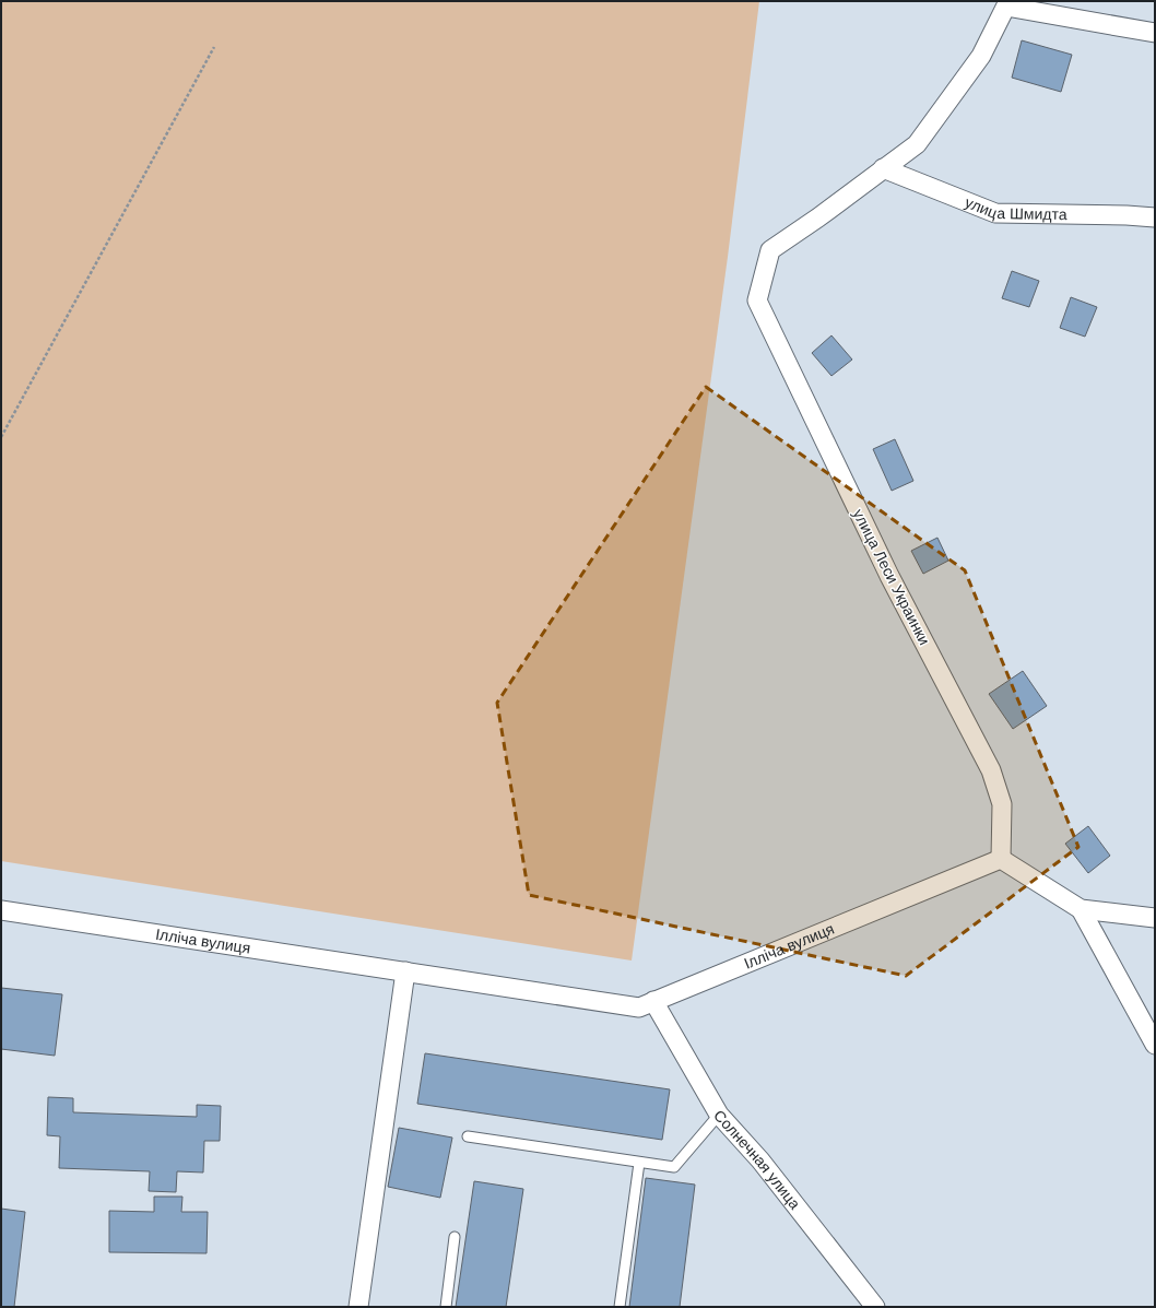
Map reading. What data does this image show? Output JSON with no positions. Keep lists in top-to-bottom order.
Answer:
{
  "streets": {
    "street": [
      "улица Шмидта",
      "улица Леси Украинки",
      "Ілліча вулиця",
      "Солнечная улица"
    ]
  },
  "crossings": [
    ["улица Шмидта", "улица Леси Украинки"],
    ["улица Леси Украинки", "Ілліча вулиця"],
    ["Ілліча вулиця", "Солнечная улица"]
  ]
}
